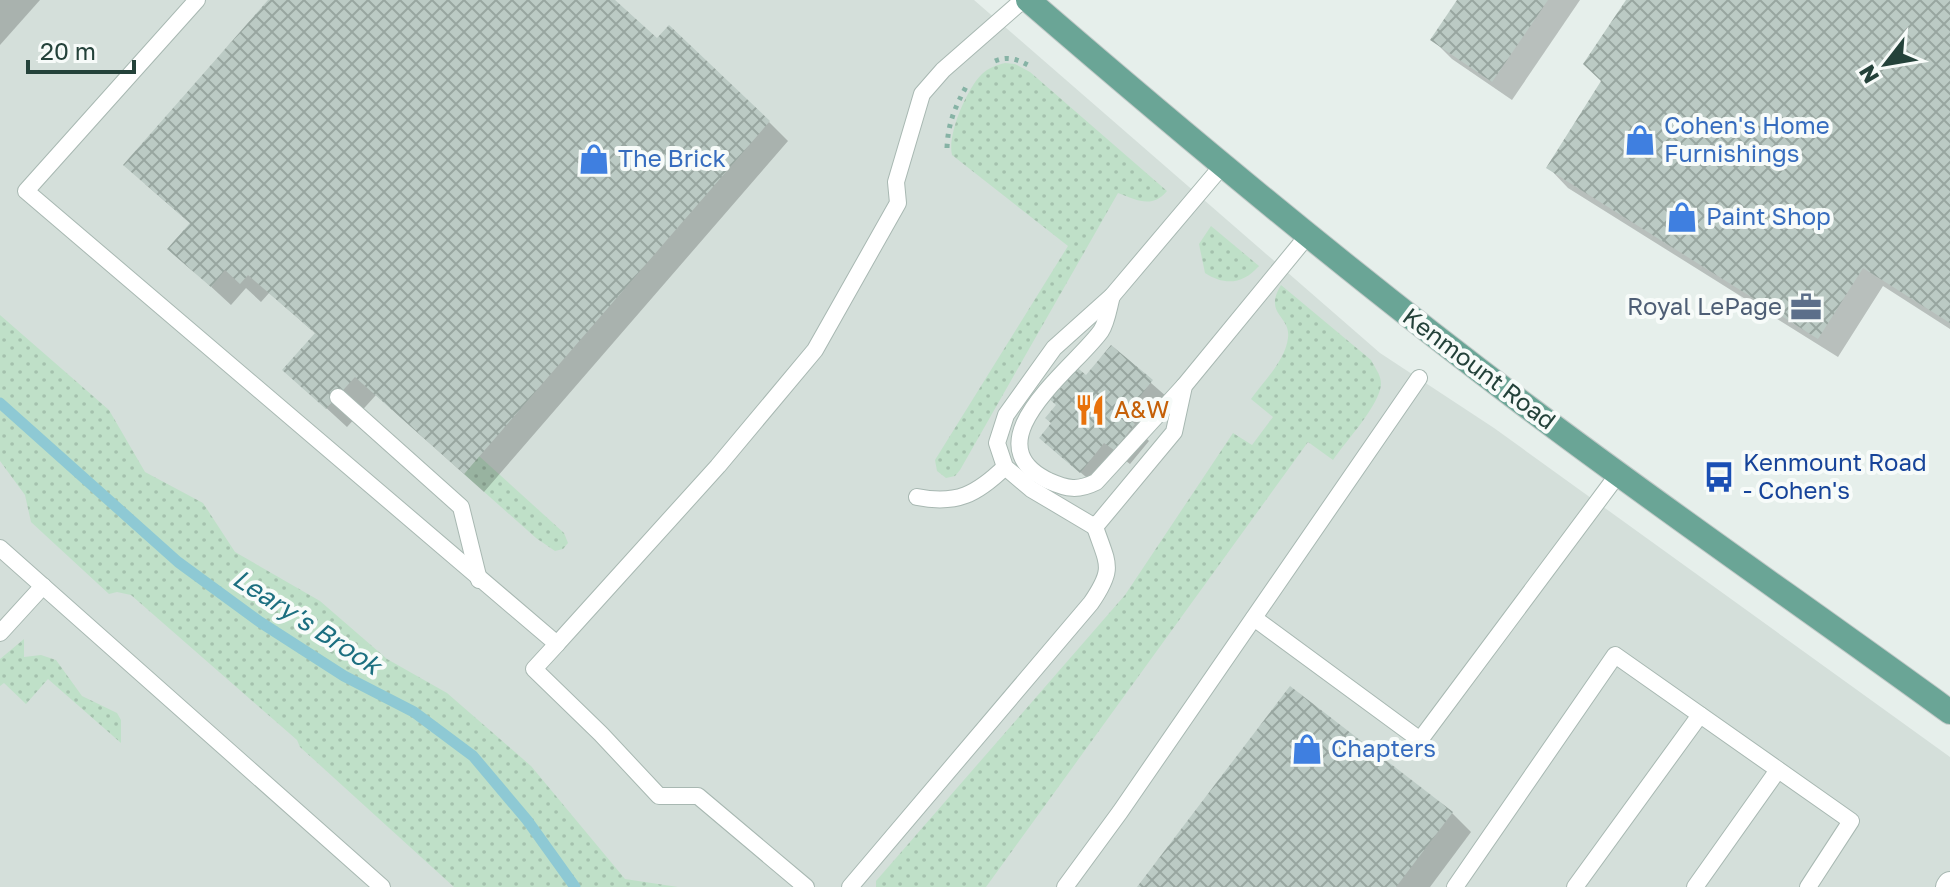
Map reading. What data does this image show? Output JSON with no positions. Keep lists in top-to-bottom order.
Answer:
{
  "streets": {
    "main road": ["Kenmount Road"]
  },
  "water": ["Leary's Brook"],
  "places": {
    "shop": [
      "Cohen's Home Furnishings",
      "The Brick",
      "Paint Shop",
      "Chapters"
    ],
    "office": ["Royal LePage"],
    "restaurant": ["A&W"],
    "bus stop": ["Kenmount Road - Cohen's"]
  },
  "scale_bar": "20 m",
  "north": "bottom left"
}
